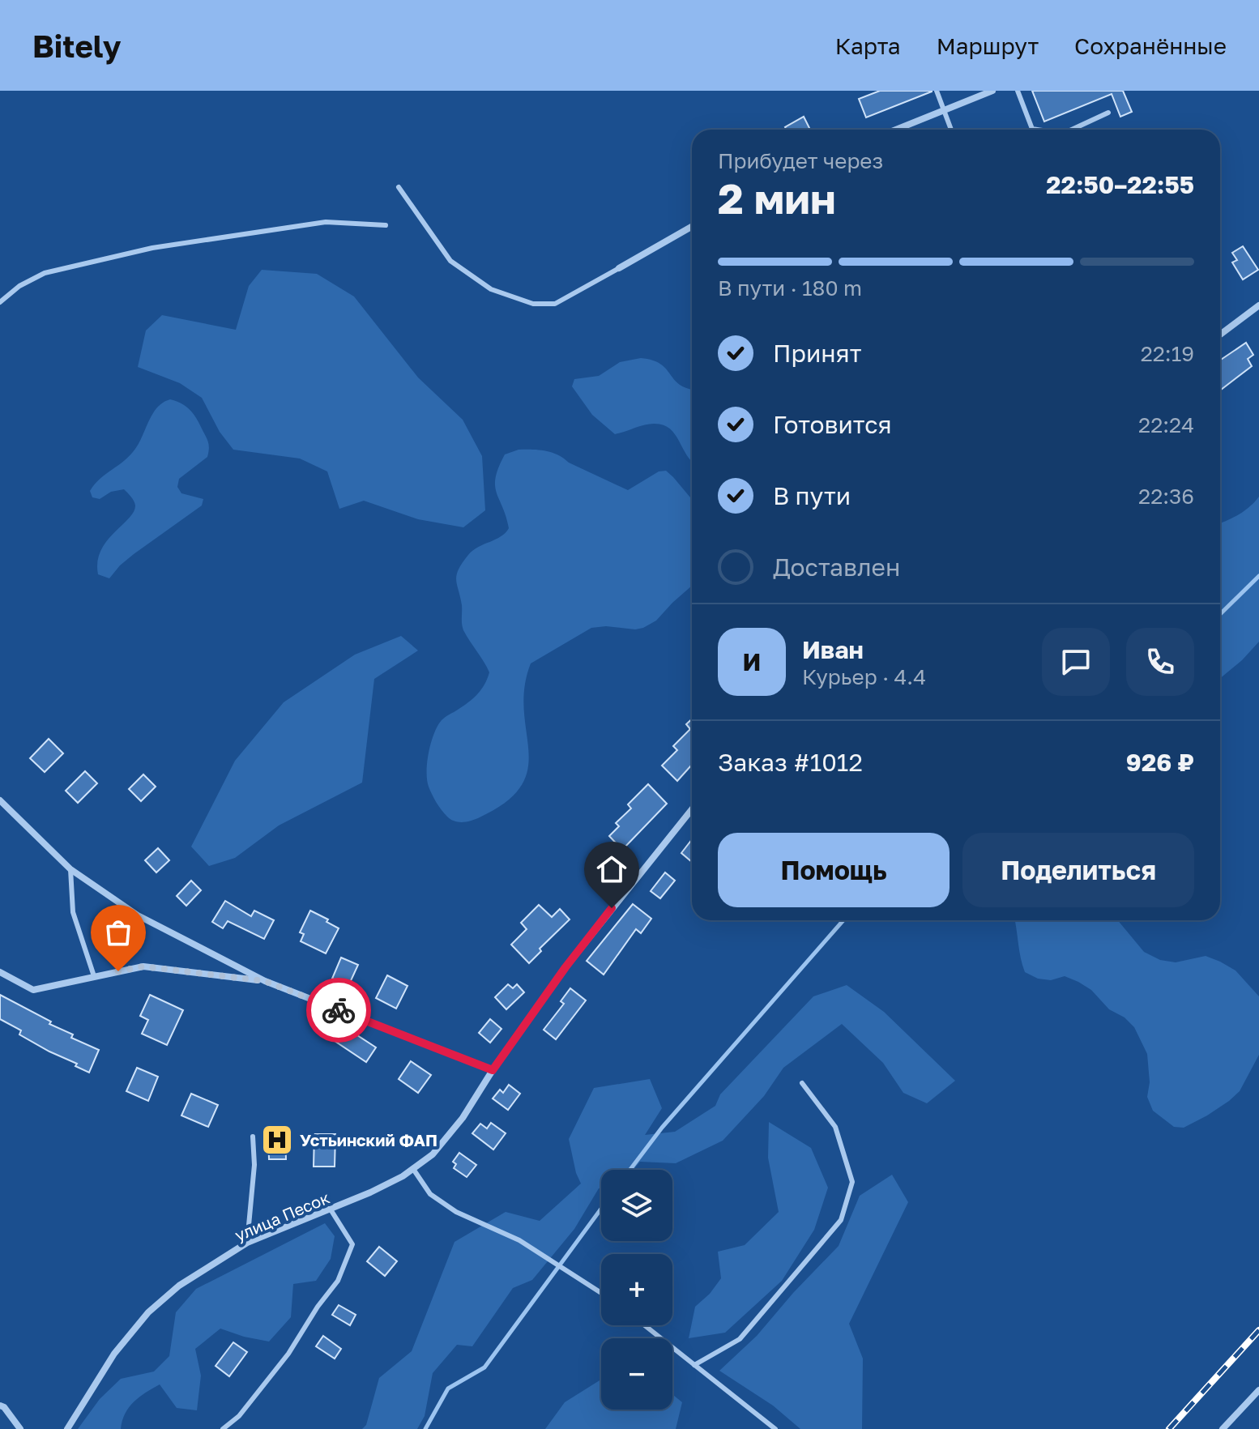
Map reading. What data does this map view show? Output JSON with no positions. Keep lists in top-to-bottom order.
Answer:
{
  "streets": {
    "street": ["улица Песок"]
  },
  "places": {
    "hospital": ["Устьинский ФАП"]
  },
  "page": {
    "header": "Bitely",
    "nav": ["Карта", "Маршрут", "Сохранённые"],
    "heading": ["2 мин", "Прибудет через", "22:50–22:55"],
    "panel": [
      "Иван",
      "Курьер · 4.4",
      "Заказ #1012",
      "926 ₽"
    ],
    "bar": "В пути · 180 m",
    "list": [
      ["Принят", "22:19"],
      ["Готовится", "22:24"],
      ["В пути", "22:36"],
      "Доставлен"
    ],
    "round": "И",
    "buttons": ["Помощь", "Поделиться"],
    "map_buttons": ["+", "−"]
  }
}
